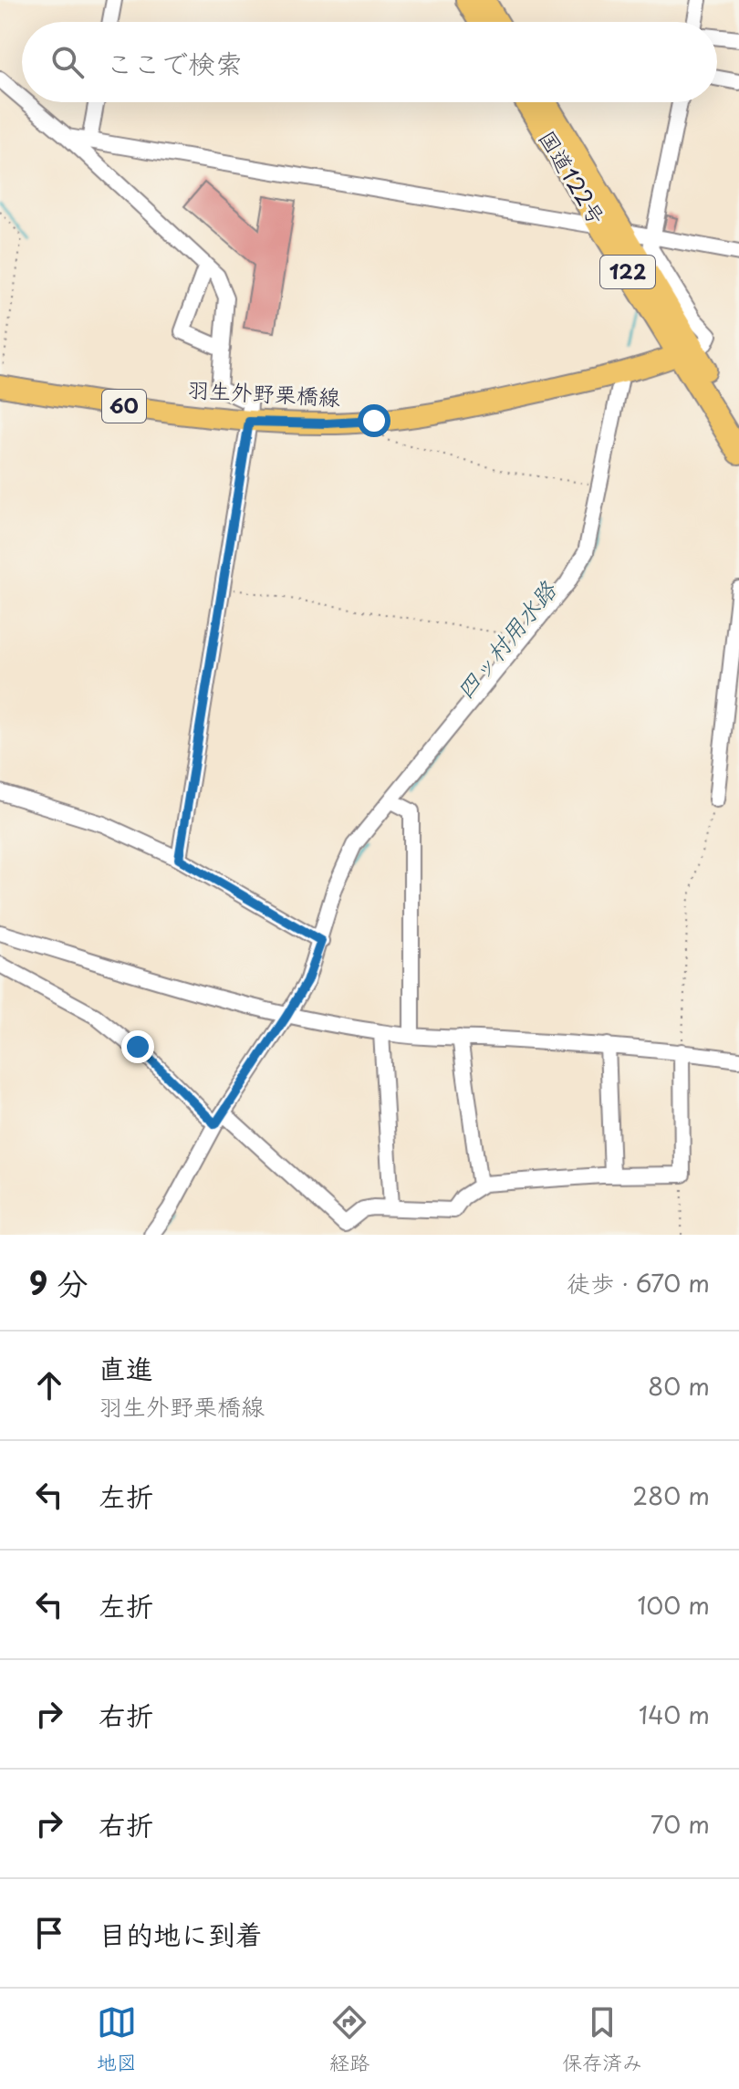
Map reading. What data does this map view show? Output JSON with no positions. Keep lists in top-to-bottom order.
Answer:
{
  "streets": {
    "highway": ["国道122号", "122"],
    "main road": ["羽生外野栗橋線", "60"]
  },
  "crossings": [
    ["国道122号", "羽生外野栗橋線"]
  ],
  "water": ["四ッ村用水路"],
  "page": {
    "search": "ここで検索",
    "heading": ["9 分", "徒歩 · 670 m"],
    "list": [
      ["直進", "羽生外野栗橋線", "80 m"],
      ["左折", "280 m"],
      ["左折", "100 m"],
      ["右折", "140 m"],
      ["右折", "70 m"],
      "目的地に到着"
    ],
    "nav": ["地図", "経路", "保存済み"]
  }
}
